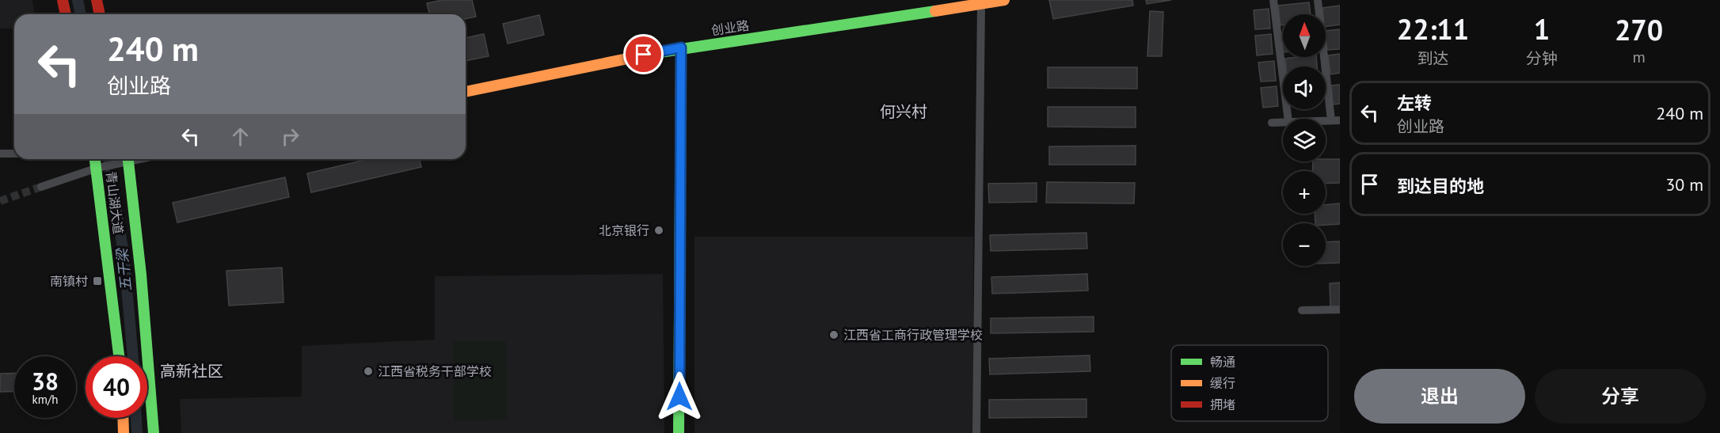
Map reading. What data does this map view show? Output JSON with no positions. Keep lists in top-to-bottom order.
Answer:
{
  "streets": {
    "street": ["创业路", "青山湖大道"]
  },
  "districts": ["何兴村", "高新社区"],
  "water": ["五干梁"],
  "places": {
    "other": ["北京银行", "江西省工商行政管理学校", "江西省税务干部学校"],
    "transit": ["南镇村"]
  },
  "legend": ["畅通", "缓行", "拥堵"],
  "north": "top",
  "page": {
    "eta": [
      "22:11",
      "到达",
      "1",
      "分钟",
      "270",
      "m"
    ],
    "map_buttons": ["+", "−"],
    "turn": ["240 m", "创业路"],
    "list": [
      {
        "name": "左转",
        "note": "创业路",
        "value": "240 m"
      },
      {
        "name": "到达目的地",
        "value": "30 m"
      }
    ],
    "speed": "38 km/h",
    "limit": "40",
    "buttons": ["退出", "分享"]
  }
}
